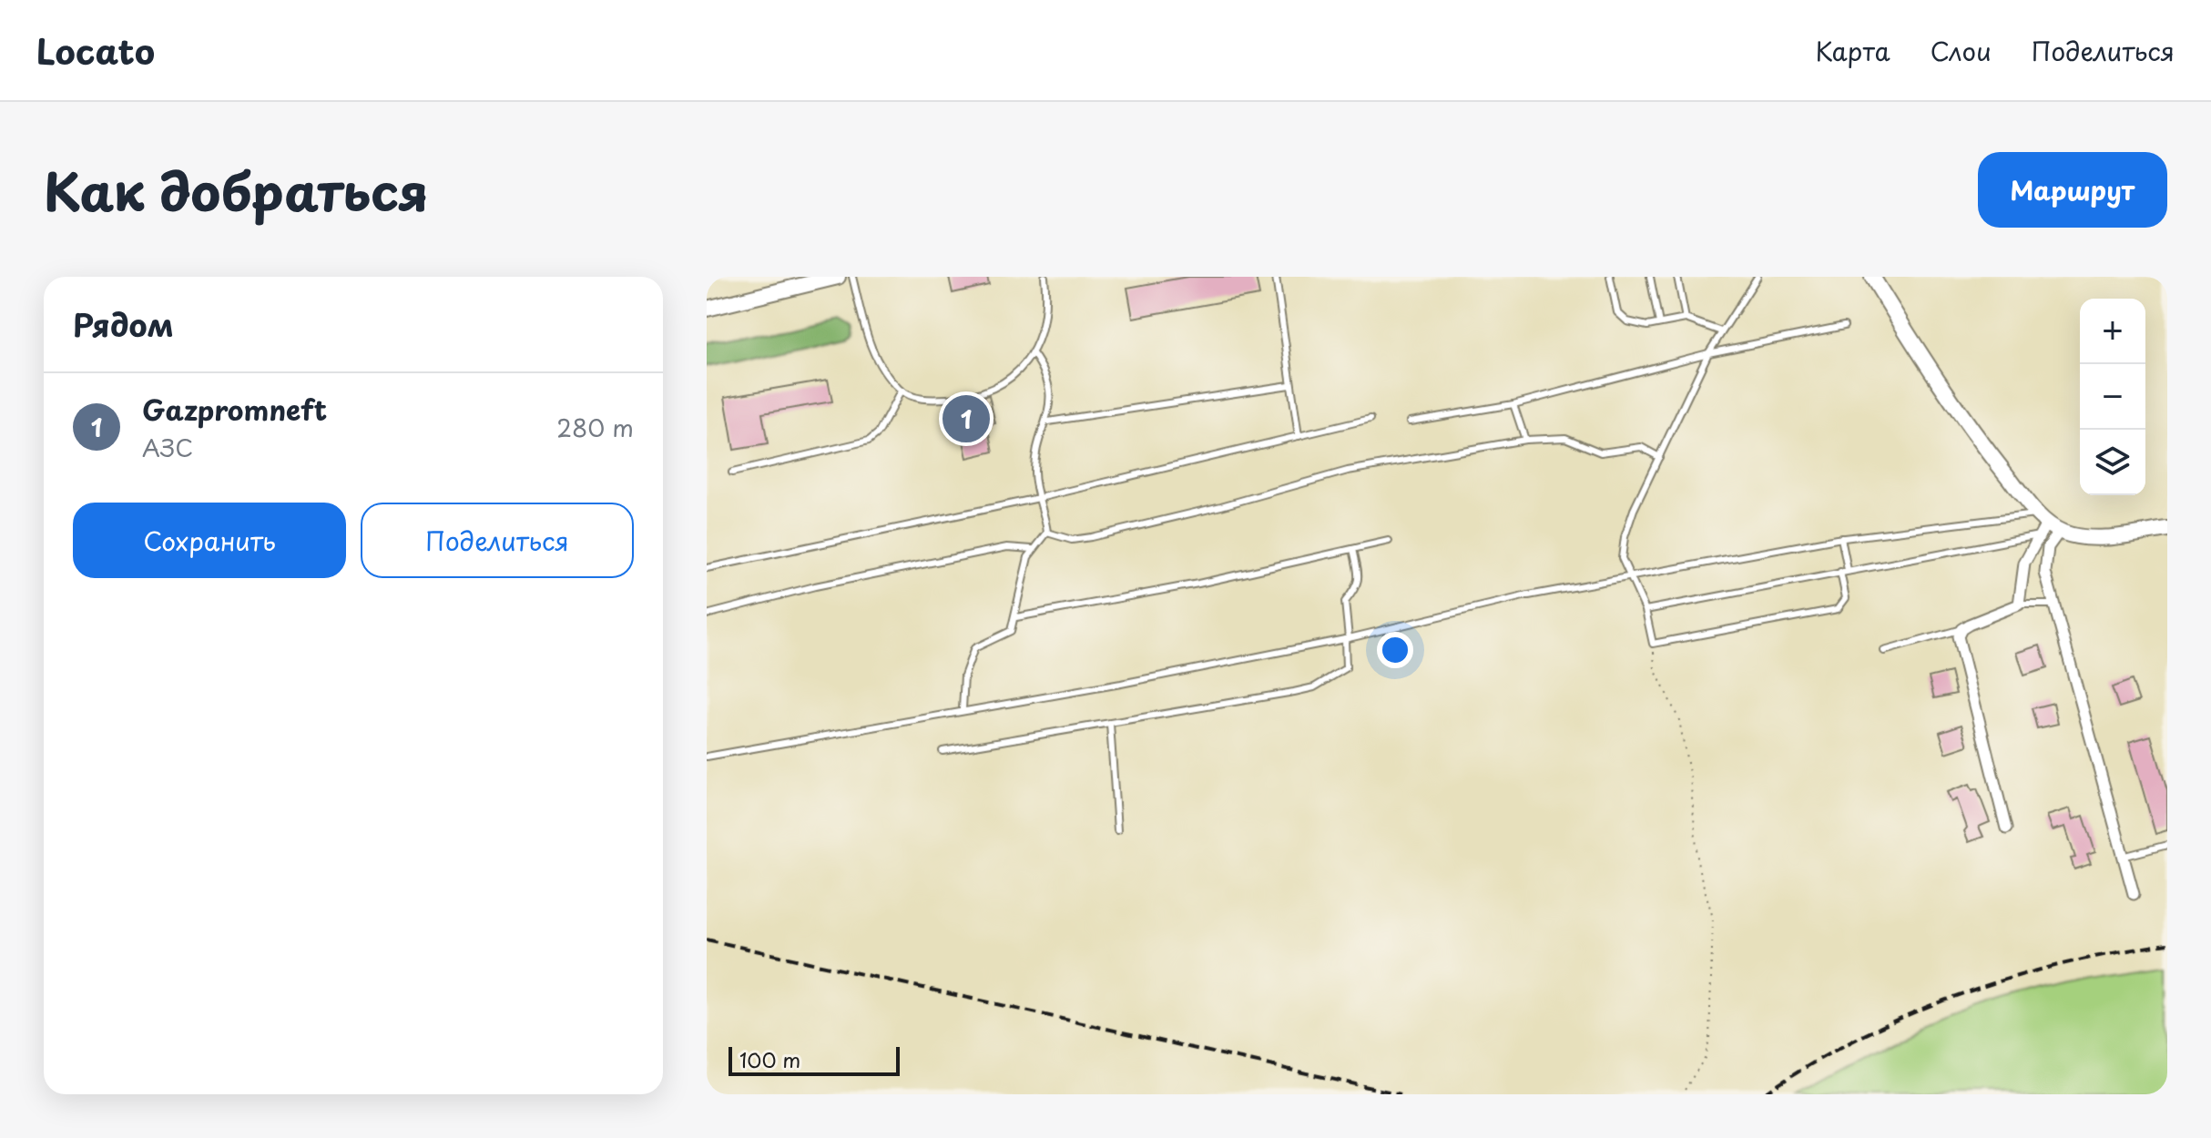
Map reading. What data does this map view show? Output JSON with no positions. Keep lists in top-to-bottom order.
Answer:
{
  "scale_bar": "100 m",
  "page": {
    "header": "Locato",
    "nav": ["Карта", "Слои", "Поделиться"],
    "title": "Как добраться",
    "buttons": [
      "Маршрут",
      ["Сохранить", "Поделиться"]
    ],
    "heading": "Рядом",
    "map_buttons": ["+", "−"],
    "list": [
      {
        "mark": "1",
        "name": "Gazpromneft",
        "note": "АЗС",
        "value": "280 m"
      }
    ],
    "pins": "1",
    "scale": "100 m"
  }
}
